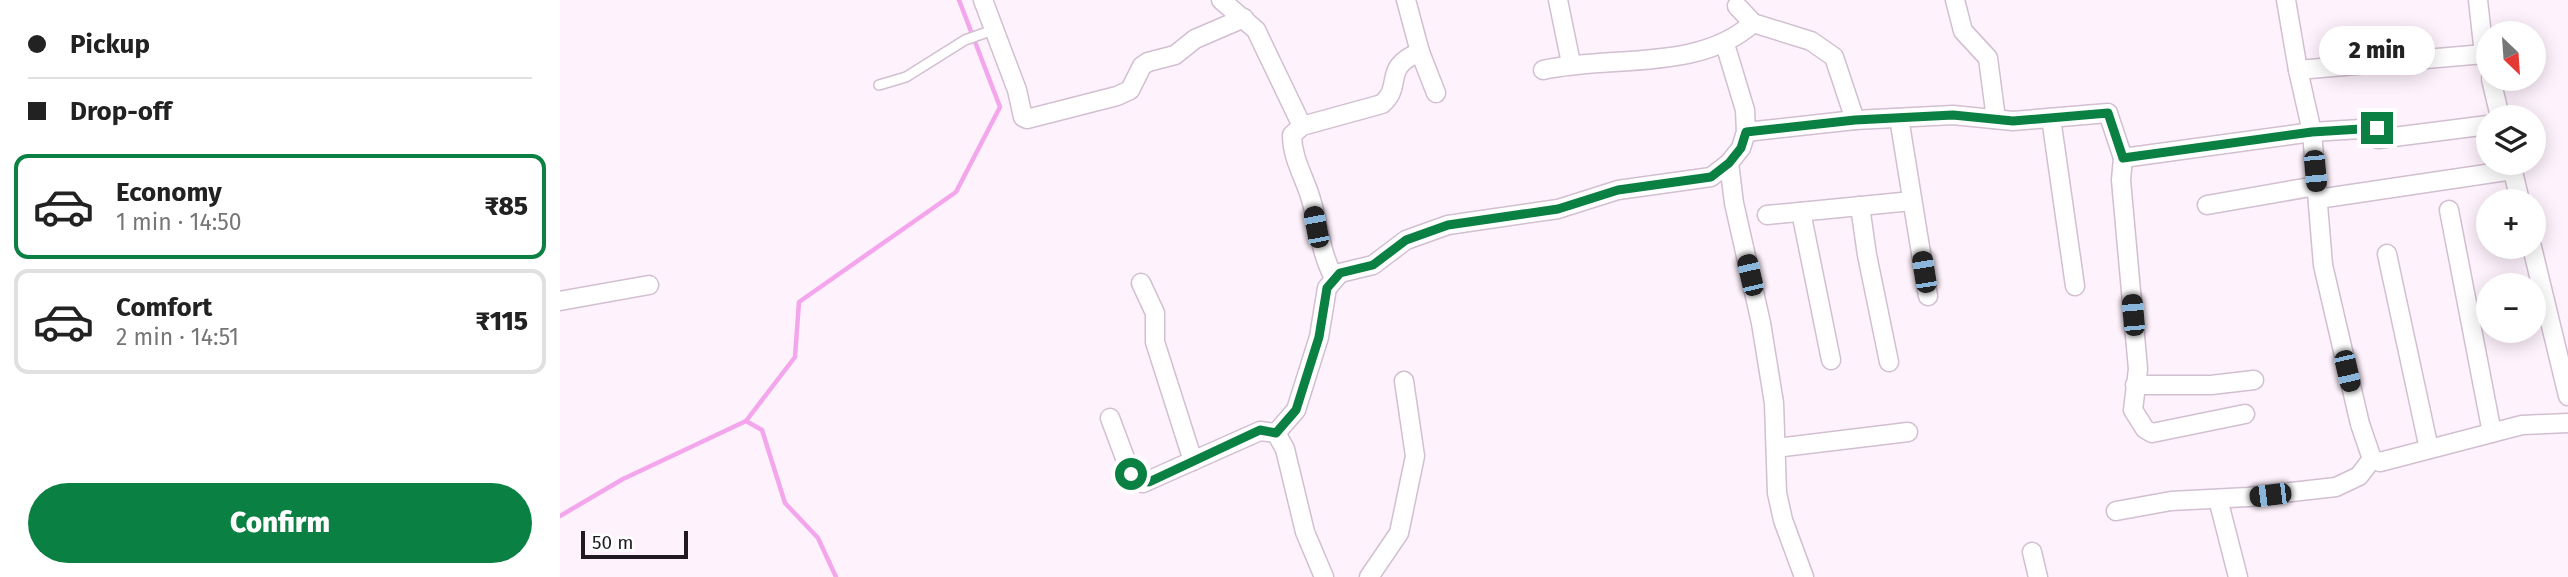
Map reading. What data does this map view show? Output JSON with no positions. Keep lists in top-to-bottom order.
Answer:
{
  "scale_bar": "50 m",
  "north": "bottom right",
  "page": {
    "banner": ["Pickup", "Drop-off"],
    "map_buttons": ["+", "−"],
    "bubble": "2 min",
    "list": [
      {
        "name": "Economy",
        "note": "1 min · 14:50",
        "value": "₹85"
      },
      {
        "name": "Comfort",
        "note": "2 min · 14:51",
        "value": "₹115"
      }
    ],
    "buttons": "Confirm",
    "scale": "50 m"
  }
}
